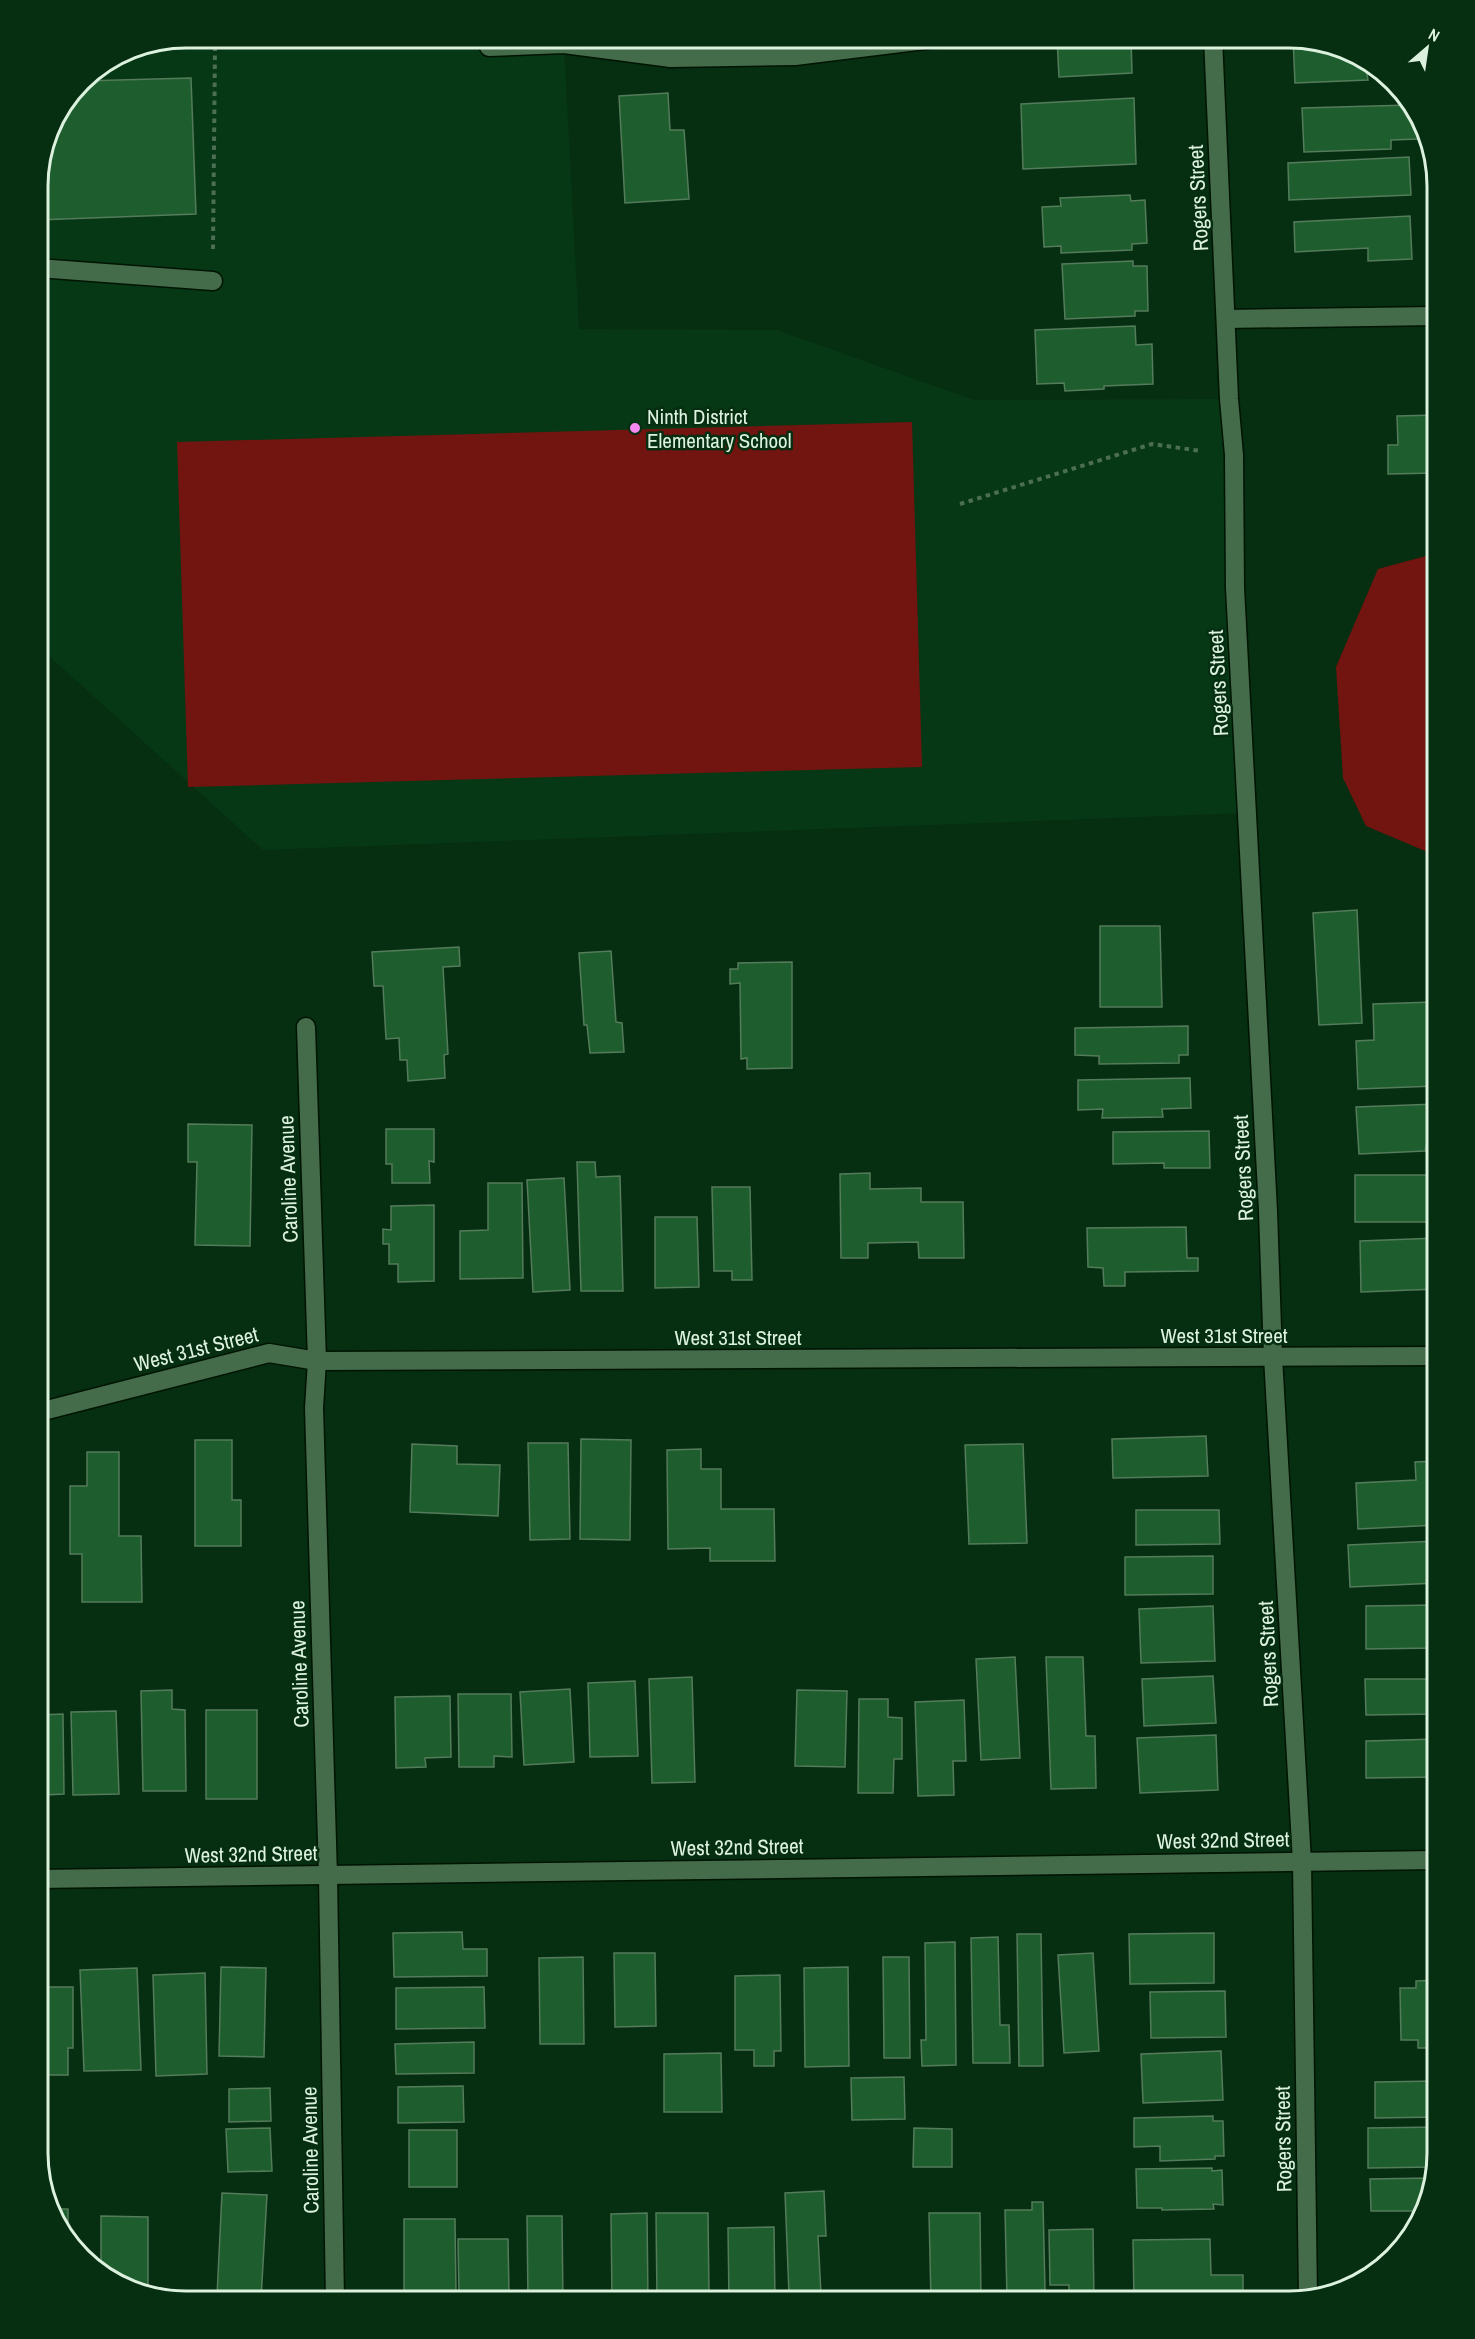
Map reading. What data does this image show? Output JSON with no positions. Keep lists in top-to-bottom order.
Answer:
{
  "streets": {
    "street": [
      "Rogers Street",
      "Caroline Avenue",
      "West 31st Street",
      "West 32nd Street"
    ]
  },
  "crossings": [
    ["Rogers Street", "West 31st Street"],
    ["Rogers Street", "West 32nd Street"],
    ["Caroline Avenue", "West 31st Street"],
    ["Caroline Avenue", "West 32nd Street"]
  ],
  "places": ["Ninth District Elementary School"],
  "north": "top right"
}
